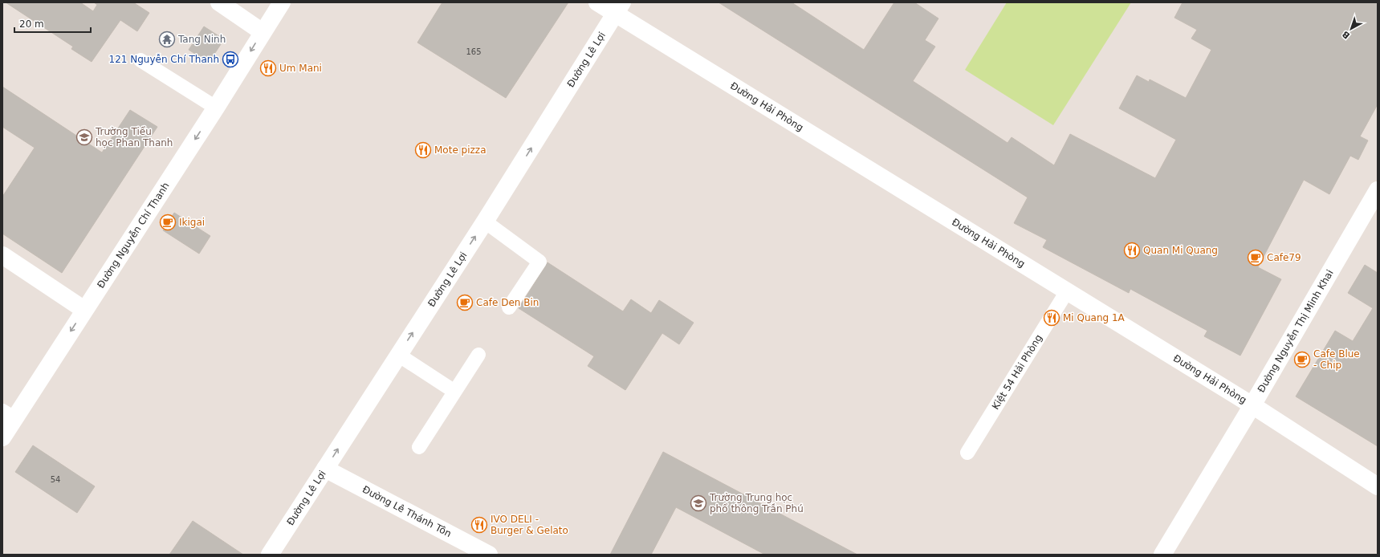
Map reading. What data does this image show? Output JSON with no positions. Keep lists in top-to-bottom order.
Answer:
{
  "streets": {
    "street": [
      "Đường Lê Lợi",
      "Đường Hải Phòng",
      "Đường Nguyễn Chí Thanh",
      "Đường Nguyễn Thị Minh Khai",
      "Đường Lê Thánh Tôn"
    ],
    "lane": ["Kiệt 54 Hải Phòng"]
  },
  "crossings": [
    ["Đường Lê Lợi", "Đường Hải Phòng"],
    ["Đường Lê Lợi", "Đường Lê Thánh Tôn"],
    ["Đường Hải Phòng", "Đường Nguyễn Thị Minh Khai"],
    ["Đường Hải Phòng", "Kiệt 54 Hải Phòng"]
  ],
  "one_way": ["Đường Lê Lợi", "Đường Nguyễn Chí Thanh"],
  "places": {
    "temple": ["Tang Ninh"],
    "bus stop": ["121 Nguyễn Chí Thanh"],
    "restaurant": [
      "Um Mani",
      "Mote pizza",
      "Quan Mi Quang",
      "Mi Quang 1A",
      "IVO DELI - Burger & Gelato"
    ],
    "school or university": ["Trường Tiểu học Phan Thanh", "Trường Trung học phổ thông Trần Phú"],
    "cafe": [
      "Ikigai",
      "Cafe79",
      "Cafe Den Bin",
      "Cafe Blue - Chip"
    ]
  },
  "house_numbers": ["165", "54"],
  "scale_bar": "20 m",
  "north": "bottom left"
}
